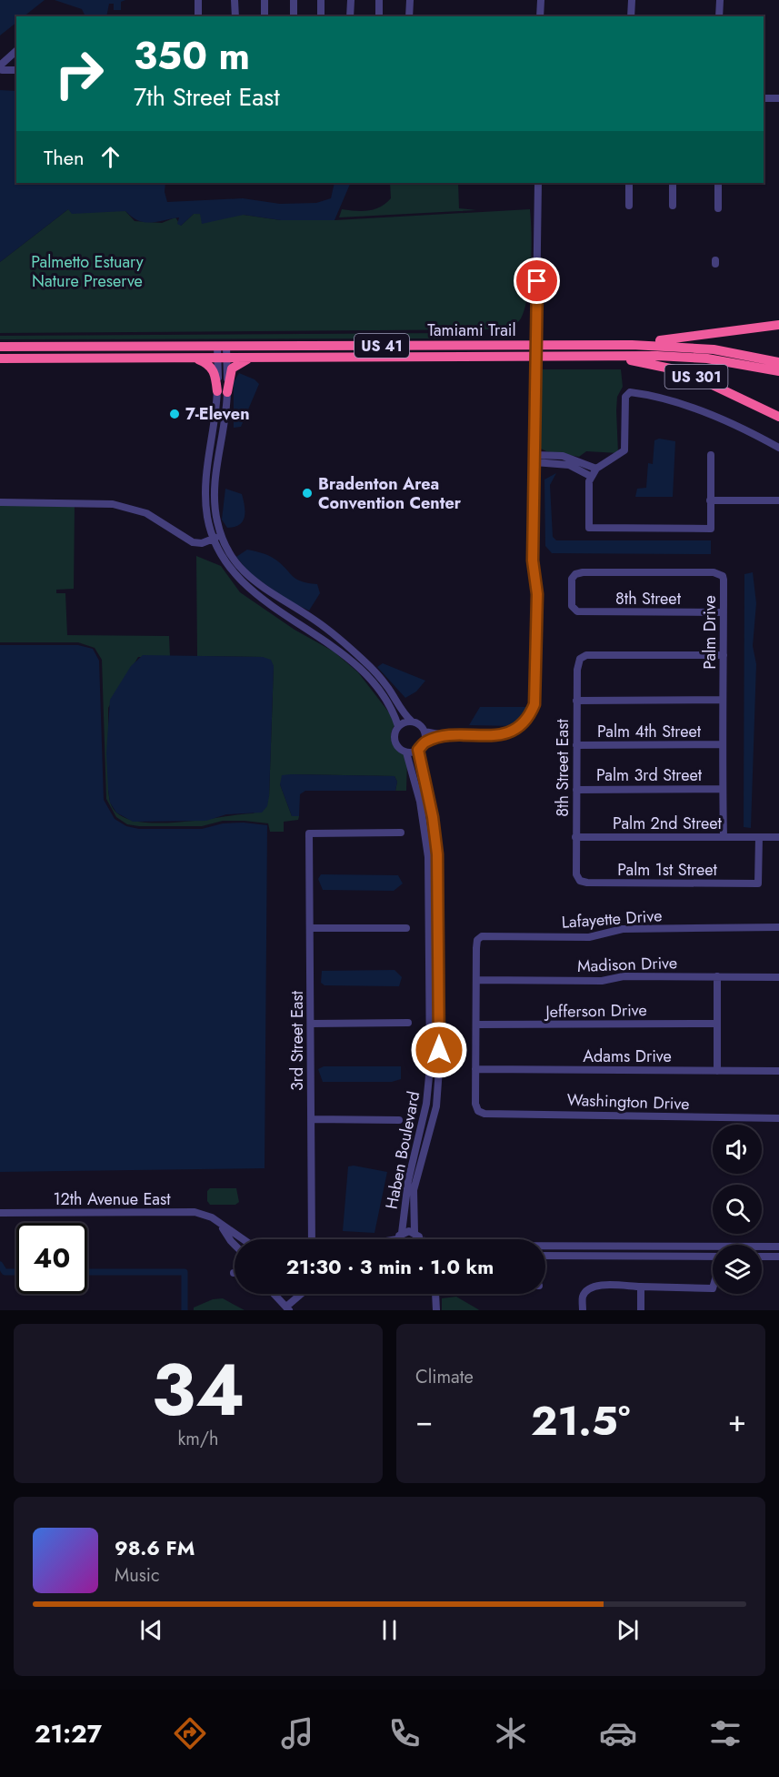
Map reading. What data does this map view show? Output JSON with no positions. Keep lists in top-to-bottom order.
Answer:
{
  "streets": {
    "highway": ["Tamiami Trail", "US 41", "US 301"],
    "street": [
      "8th Street",
      "Palm Drive",
      "Palm 4th Street",
      "8th Street East",
      "Palm 3rd Street",
      "Palm 2nd Street",
      "Palm 1st Street",
      "Lafayette Drive",
      "Madison Drive",
      "Jefferson Drive",
      "3rd Street East",
      "Adams Drive",
      "Washington Drive",
      "Haben Boulevard",
      "12th Avenue East"
    ]
  },
  "crossings": [
    ["Tamiami Trail", "US 301"],
    ["8th Street", "Palm Drive"],
    ["Palm Drive", "Palm 4th Street"],
    ["Palm Drive", "8th Street East"],
    ["Palm Drive", "Palm 3rd Street"],
    ["Palm Drive", "Palm 2nd Street"],
    ["Palm 4th Street", "8th Street East"],
    ["8th Street East", "Palm 3rd Street"],
    ["8th Street East", "Palm 2nd Street"],
    ["8th Street East", "Palm 1st Street"],
    ["Palm 2nd Street", "Palm 1st Street"],
    ["Lafayette Drive", "Madison Drive"],
    ["Adams Drive", "Washington Drive"],
    ["Haben Boulevard", "12th Avenue East"]
  ],
  "parks": ["Palmetto Estuary Nature Preserve"],
  "places": ["7-Eleven", "Bradenton Area Convention Center"],
  "page": {
    "turn": ["350 m", "7th Street East"],
    "then": "Then",
    "limit": "40",
    "trip": "21:30 · 3 min · 1.0 km",
    "tile": [
      ["34", "km/h"],
      "Climate"
    ],
    "heat": ["−", "21.5°", "+"],
    "song": ["98.6 FM", "Music"],
    "tabs": "21:27"
  }
}
